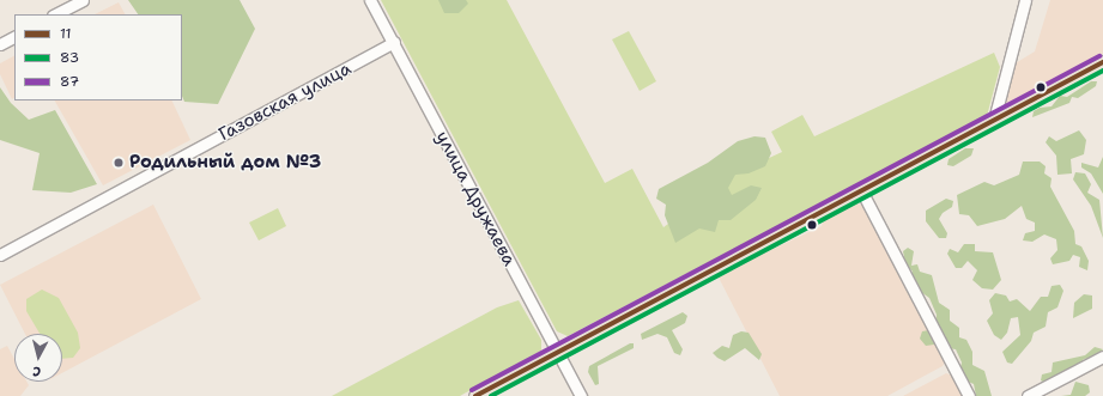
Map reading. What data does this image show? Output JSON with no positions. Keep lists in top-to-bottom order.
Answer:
{
  "streets": {
    "street": ["Газовская улица", "улица Дружаева"]
  },
  "crossings": [
    ["Газовская улица", "улица Дружаева"]
  ],
  "places": ["Родильный дом №3"],
  "lines": ["transit line 87", "transit line 11", "transit line 83"],
  "legend": ["11", "83", "87"],
  "north": "bottom"
}
